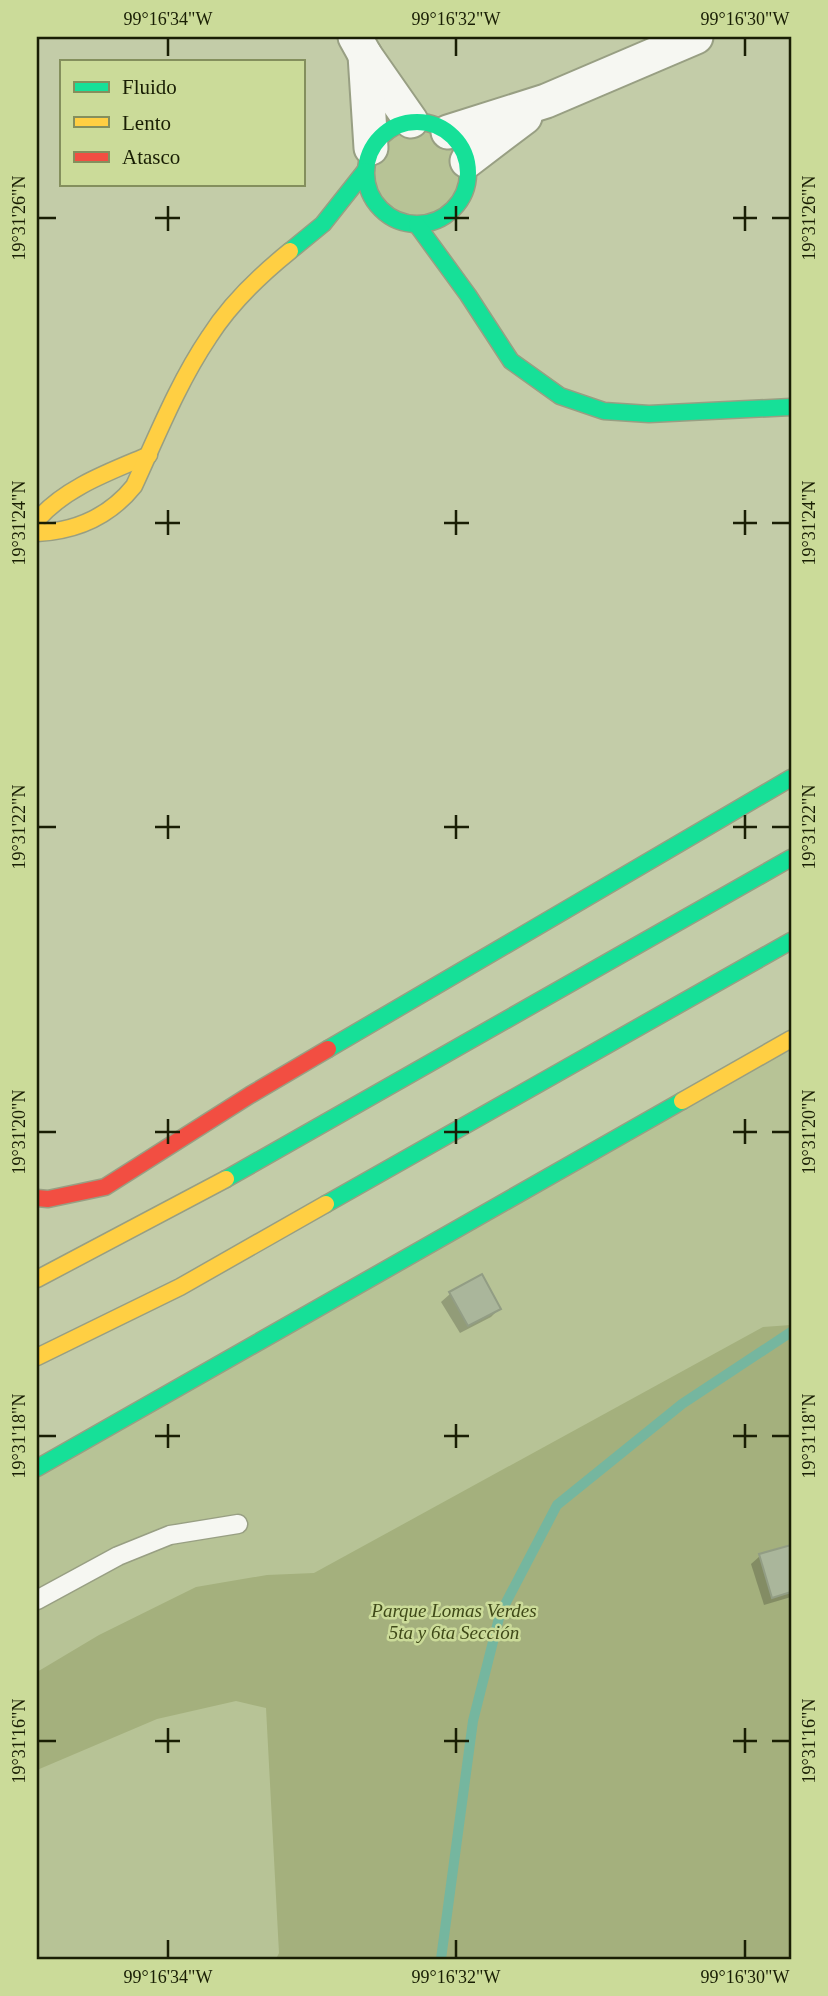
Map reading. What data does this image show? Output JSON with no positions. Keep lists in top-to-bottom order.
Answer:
{
  "parks": ["Parque Lomas Verdes 5ta y 6ta Sección"],
  "legend": ["Fluido", "Lento", "Atasco"],
  "coordinates": [
    "99°16'34\"W",
    "99°16'32\"W",
    "99°16'30\"W",
    "19°31'26\"N",
    "19°31'24\"N",
    "19°31'22\"N",
    "19°31'20\"N",
    "19°31'18\"N",
    "19°31'16\"N"
  ]
}
